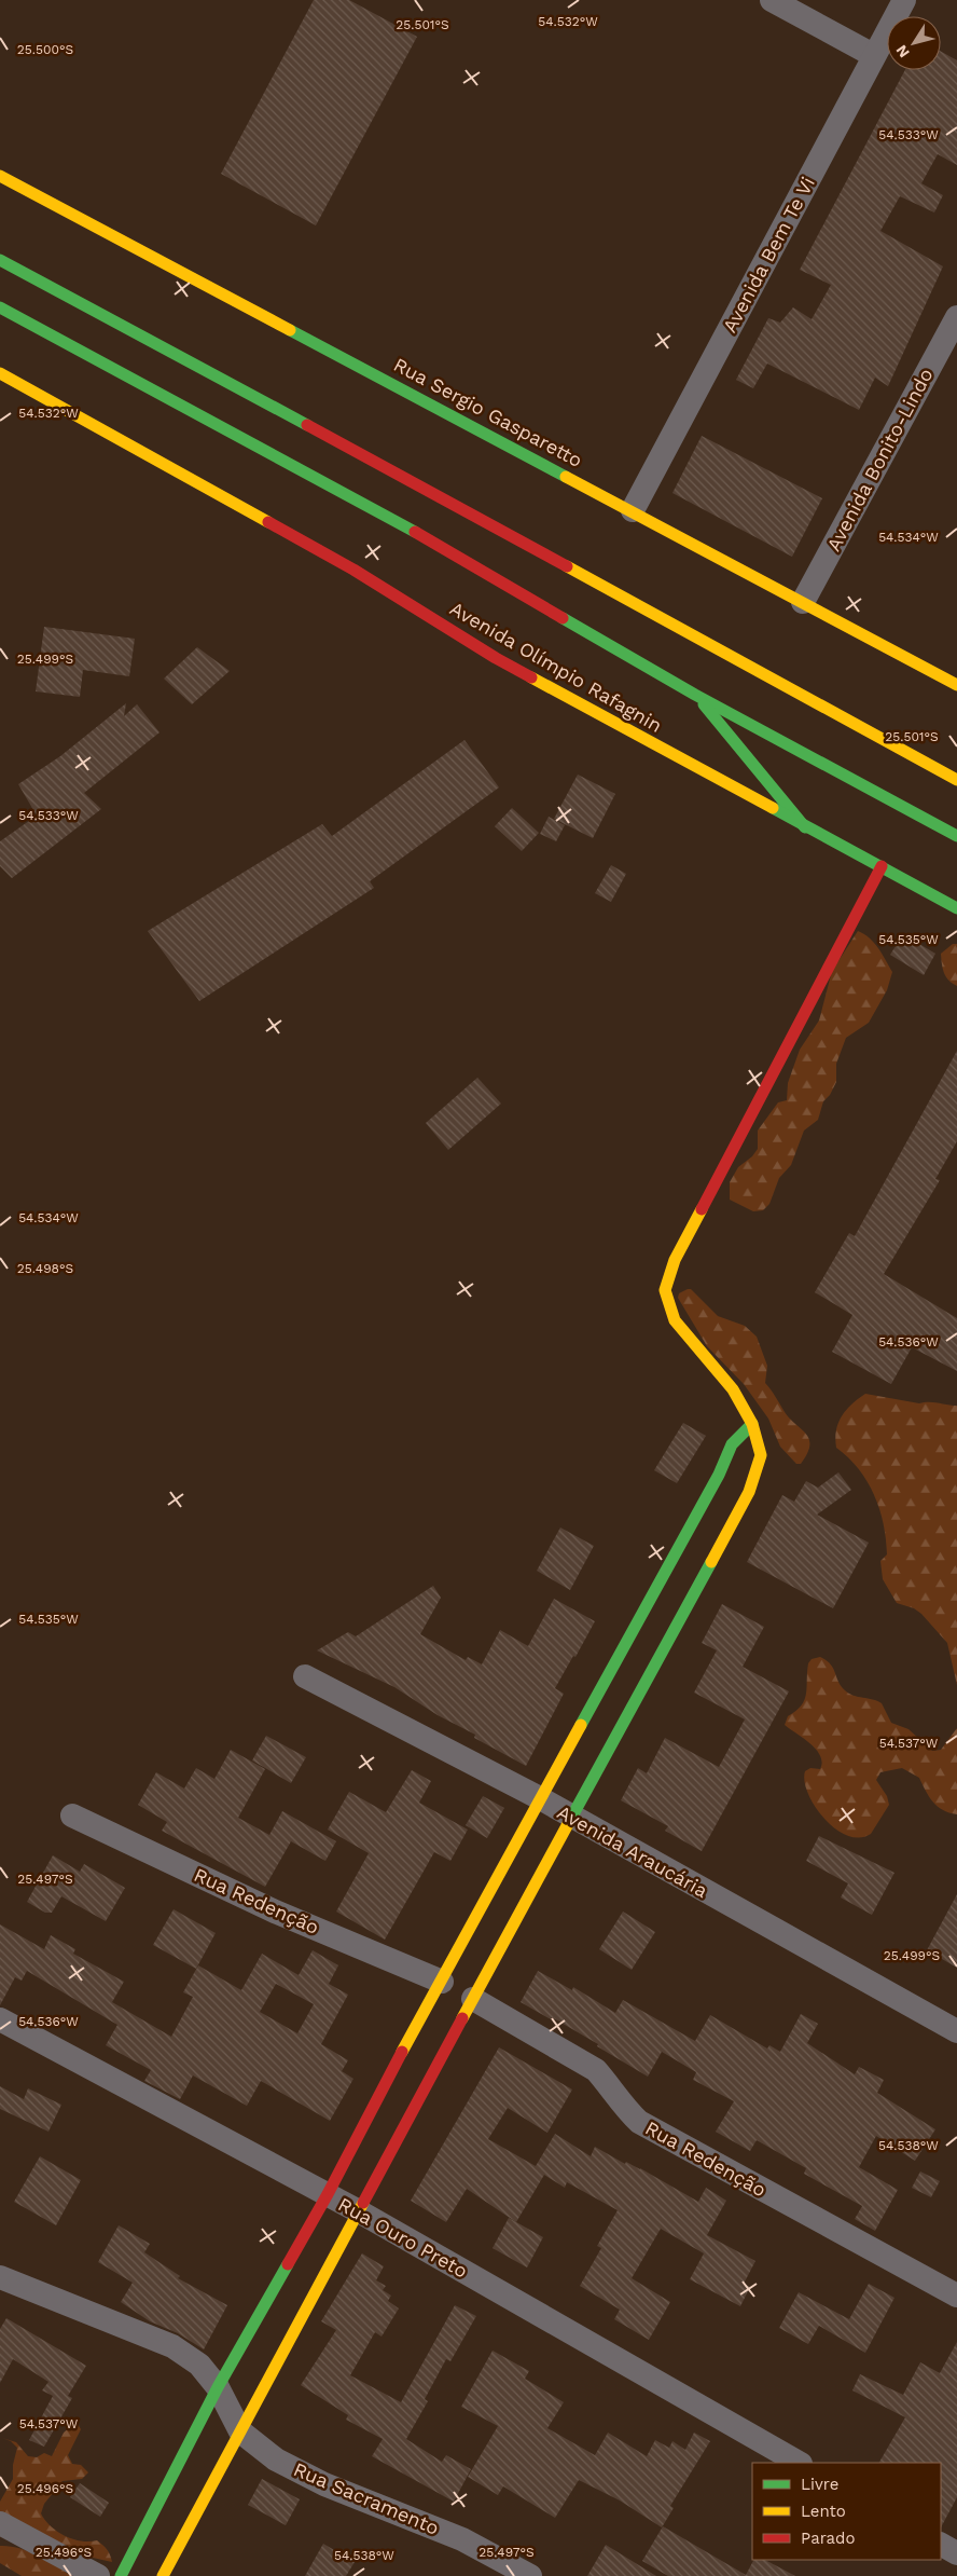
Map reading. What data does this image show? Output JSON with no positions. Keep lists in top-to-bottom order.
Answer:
{
  "streets": {
    "main road": ["Rua Sergio Gasparetto", "Avenida Olímpio Rafagnin"],
    "street": [
      "Avenida Bem Te Vi",
      "Avenida Bonito-Lindo",
      "Avenida Araucária",
      "Rua Redenção",
      "Rua Ouro Preto",
      "Rua Sacramento"
    ]
  },
  "crossings": [
    ["Avenida Bem Te Vi", "Rua Sergio Gasparetto"],
    ["Rua Sergio Gasparetto", "Avenida Bonito-Lindo"]
  ],
  "legend": ["Livre", "Lento", "Parado"],
  "north": "bottom left",
  "coordinates": [
    "54.532°W",
    "25.501°S",
    "25.500°S",
    "54.533°W",
    "54.534°W",
    "25.499°S",
    "54.535°W",
    "25.498°S",
    "54.536°W",
    "54.537°W",
    "25.497°S",
    "54.538°W",
    "25.496°S"
  ]
}
